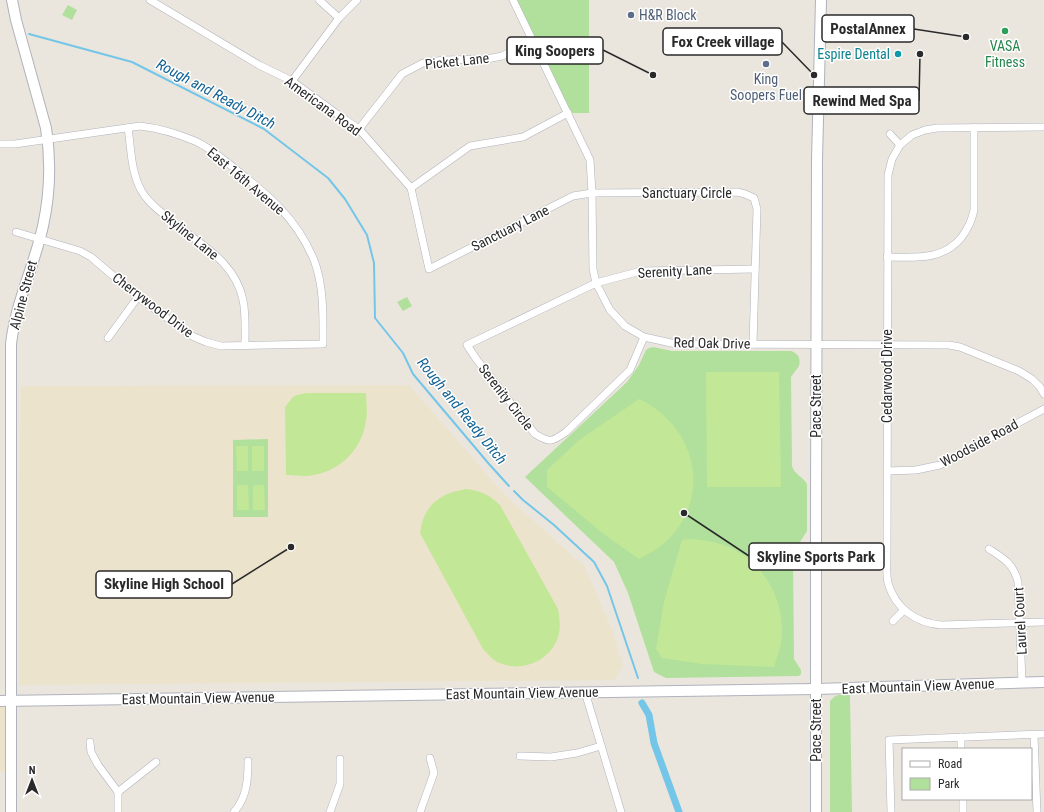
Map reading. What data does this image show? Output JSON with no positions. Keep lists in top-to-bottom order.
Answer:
{
  "streets": {
    "street": [
      "Picket Lane",
      "Americana Road",
      "East 16th Avenue",
      "Sanctuary Circle",
      "Sanctuary Lane",
      "Skyline Lane",
      "Serenity Lane",
      "Alpine Street",
      "Cherrywood Drive",
      "Red Oak Drive",
      "Cedarwood Drive",
      "Serenity Circle",
      "Pace Street",
      "Woodside Road",
      "Laurel Court",
      "East Mountain View Avenue"
    ]
  },
  "crossings": [
    ["Picket Lane", "Americana Road"],
    ["Picket Lane", "Red Oak Drive"],
    ["Americana Road", "Sanctuary Lane"],
    ["East 16th Avenue", "Skyline Lane"],
    ["East 16th Avenue", "Alpine Street"],
    ["East 16th Avenue", "Cherrywood Drive"],
    ["Sanctuary Circle", "Sanctuary Lane"],
    ["Sanctuary Circle", "Serenity Lane"],
    ["Sanctuary Circle", "Red Oak Drive"],
    ["Sanctuary Lane", "Red Oak Drive"],
    ["Skyline Lane", "Cherrywood Drive"],
    ["Serenity Lane", "Red Oak Drive"],
    ["Serenity Lane", "Serenity Circle"],
    ["Alpine Street", "Cherrywood Drive"],
    ["Alpine Street", "East Mountain View Avenue"],
    ["Red Oak Drive", "Cedarwood Drive"],
    ["Red Oak Drive", "Serenity Circle"],
    ["Red Oak Drive", "Pace Street"],
    ["Cedarwood Drive", "Woodside Road"],
    ["Cedarwood Drive", "Laurel Court"],
    ["Pace Street", "East Mountain View Avenue"],
    ["Laurel Court", "East Mountain View Avenue"]
  ],
  "water": ["Rough and Ready Ditch"],
  "places": [
    "H&R Block",
    "VASA Fitness",
    "PostalAnnex",
    "Espire Dental",
    "Rewind Med Spa",
    "King Soopers Fuel",
    "King Soopers",
    "Fox Creek village",
    "Skyline Sports Park",
    "Skyline High School"
  ],
  "legend": ["Road", "Park"],
  "north": "top"
}
